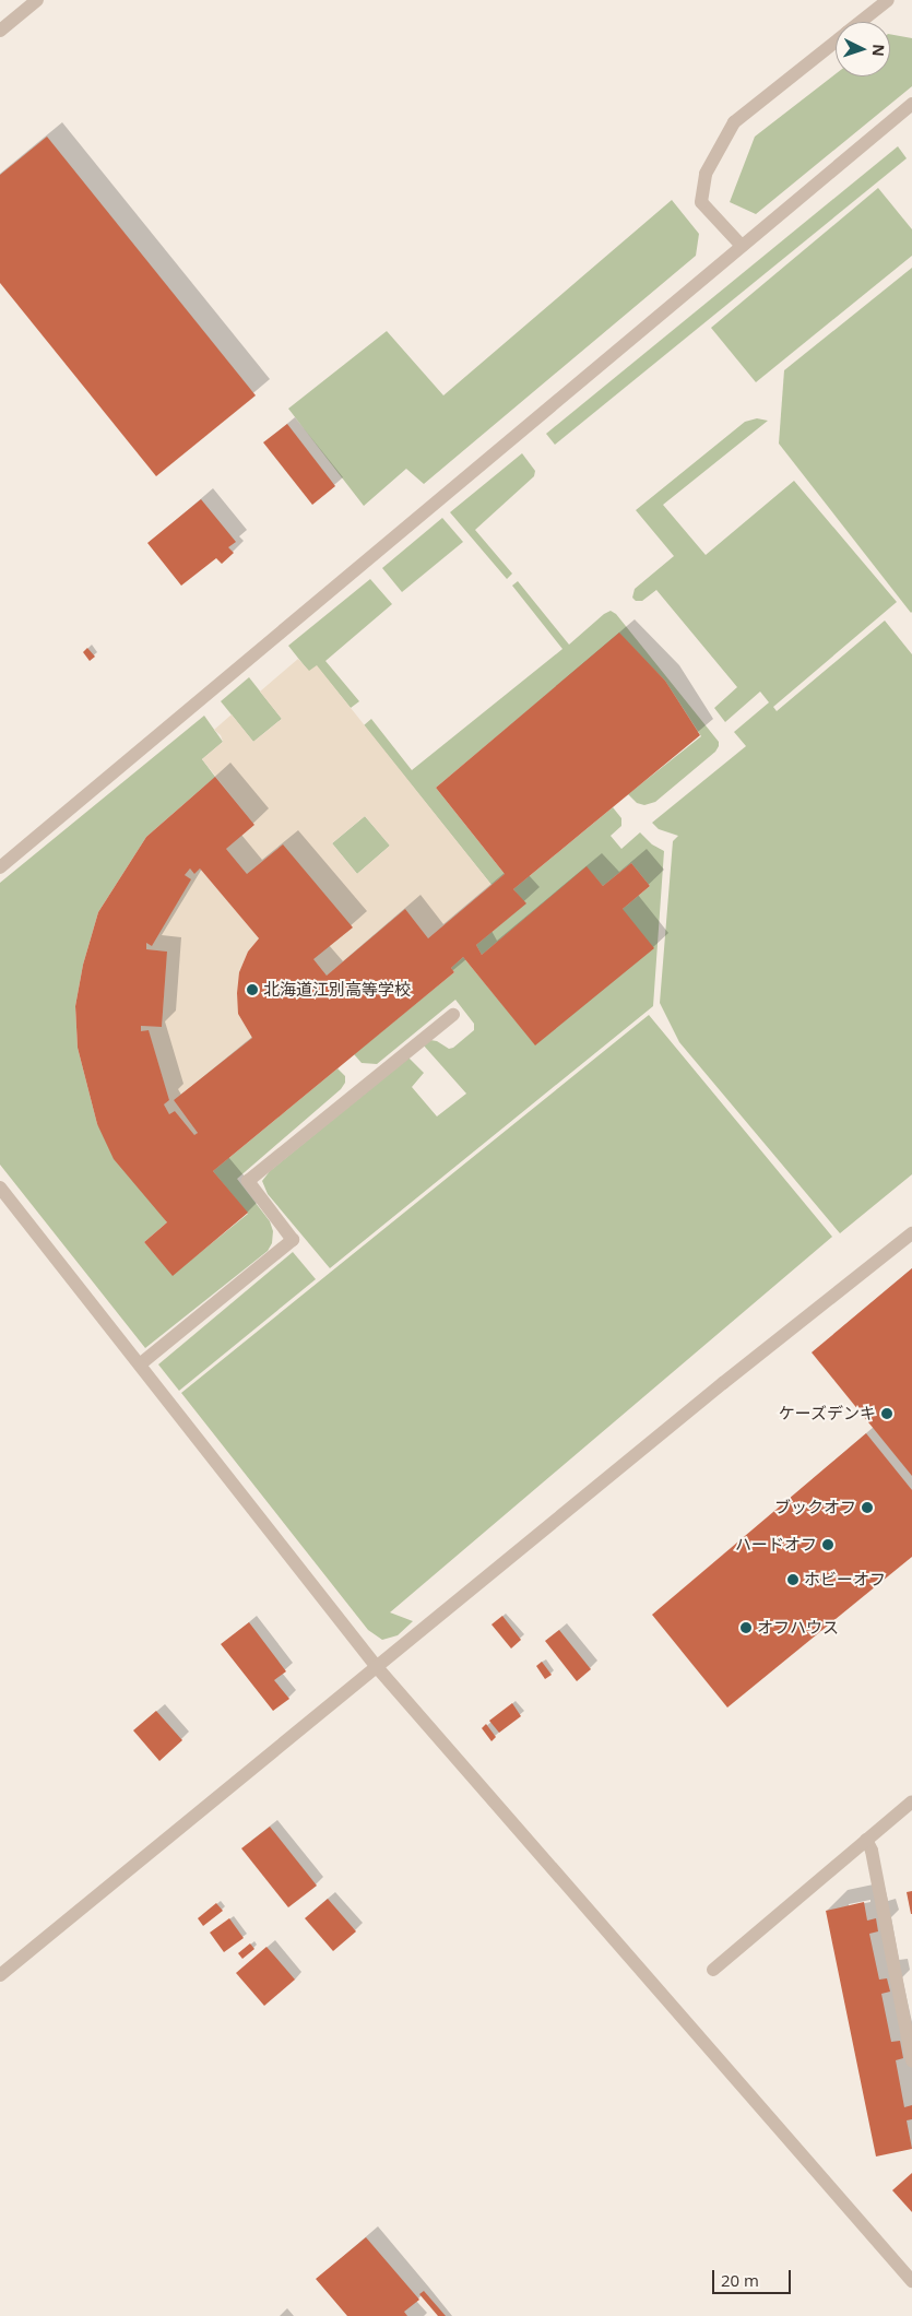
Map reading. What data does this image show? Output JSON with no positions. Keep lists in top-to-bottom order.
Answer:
{
  "places": [
    "北海道江別高等学校",
    "ケーズデンキ",
    "ブックオフ",
    "ハードオフ",
    "ホビーオフ",
    "オフハウス"
  ],
  "scale_bar": "20 m",
  "north": "right"
}
